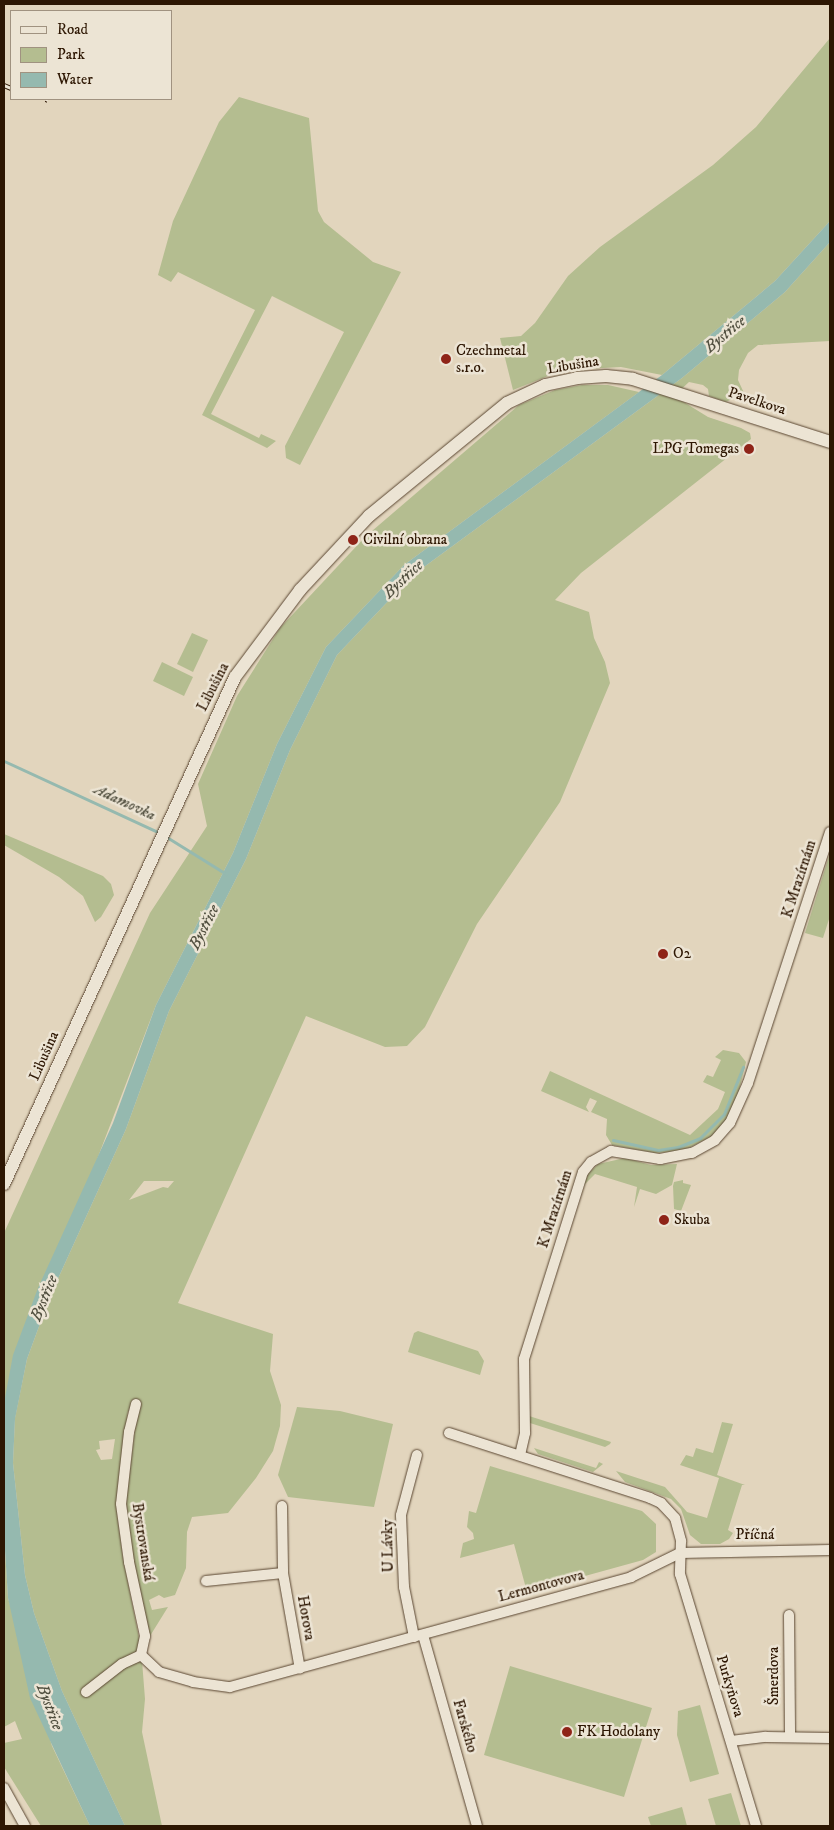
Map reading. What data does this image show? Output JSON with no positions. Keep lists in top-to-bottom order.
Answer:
{
  "streets": {
    "street": [
      "Libušina",
      "Pavelkova",
      "K Mrazírnám",
      "Příčná",
      "Bystrovanská",
      "U Lávky",
      "Lermontovova",
      "Horova",
      "Šmerdova",
      "Purkyňova",
      "Farského"
    ]
  },
  "crossings": [
    ["Libušina", "Pavelkova"],
    ["Příčná", "Lermontovova"],
    ["Příčná", "Purkyňova"],
    ["Bystrovanská", "Lermontovova"],
    ["U Lávky", "Lermontovova"],
    ["U Lávky", "Farského"],
    ["Lermontovova", "Horova"],
    ["Lermontovova", "Purkyňova"],
    ["Lermontovova", "Farského"]
  ],
  "water": ["Bystřice", "Adamovka"],
  "places": [
    "Czechmetal s.r.o.",
    "LPG Tomegas",
    "Civilní obrana",
    "O2",
    "Skuba",
    "FK Hodolany"
  ],
  "legend": ["Road", "Park", "Water"]
}
